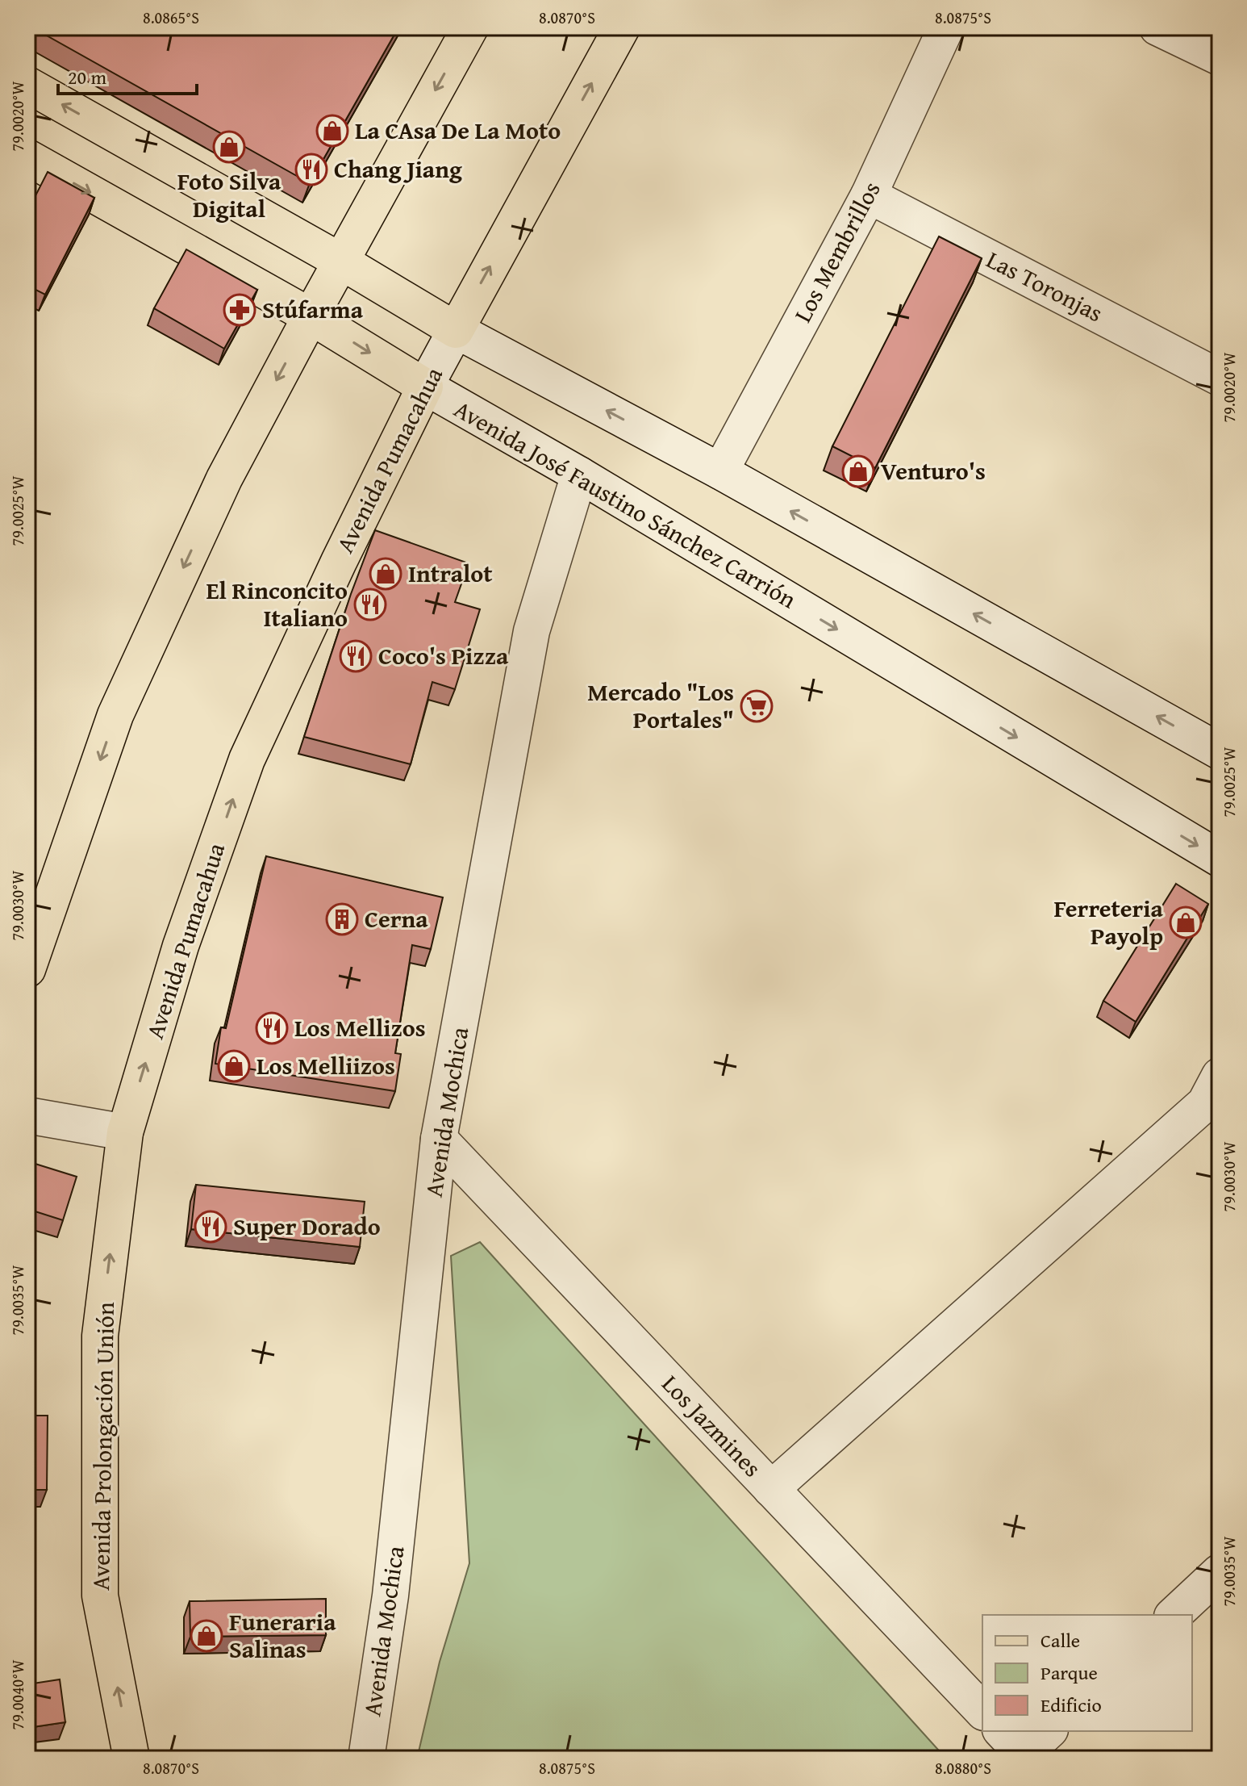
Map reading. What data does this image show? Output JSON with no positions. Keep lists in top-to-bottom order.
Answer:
{
  "streets": {
    "main road": ["Avenida Pumacahua", "Avenida José Faustino Sánchez Carrión", "Avenida Prolongación Unión"],
    "street": [
      "Los Membrillos",
      "Las Toronjas",
      "Avenida Mochica",
      "Los Jazmines"
    ]
  },
  "crossings": [
    ["Los Membrillos", "Las Toronjas"],
    ["Avenida Pumacahua", "Avenida José Faustino Sánchez Carrión"],
    ["Avenida Pumacahua", "Avenida Prolongación Unión"],
    ["Avenida José Faustino Sánchez Carrión", "Avenida Mochica"],
    ["Avenida Mochica", "Los Jazmines"]
  ],
  "one_way": ["Avenida Prolongación Unión"],
  "places": {
    "shop": [
      "La CAsa De La Moto",
      "Foto Silva Digital",
      "Venturo's",
      "Intralot",
      "Ferreteria Payolp",
      "Los Melliizos",
      "Funeraria Salinas"
    ],
    "restaurant": [
      "Chang Jiang",
      "El Rinconcito Italiano",
      "Coco's Pizza",
      "Los Mellizos",
      "Super Dorado"
    ],
    "pharmacy": ["Stúfarma"],
    "supermarket": ["Mercado \"Los Portales\""],
    "building": ["Cerna"]
  },
  "legend": ["Calle", "Parque", "Edificio"],
  "scale_bar": "20 m",
  "coordinates": [
    "8.0865°S",
    "8.0870°S",
    "8.0875°S",
    "79.0020°W",
    "79.0025°W",
    "79.0030°W",
    "79.0035°W",
    "79.0040°W",
    "8.0880°S"
  ]
}
